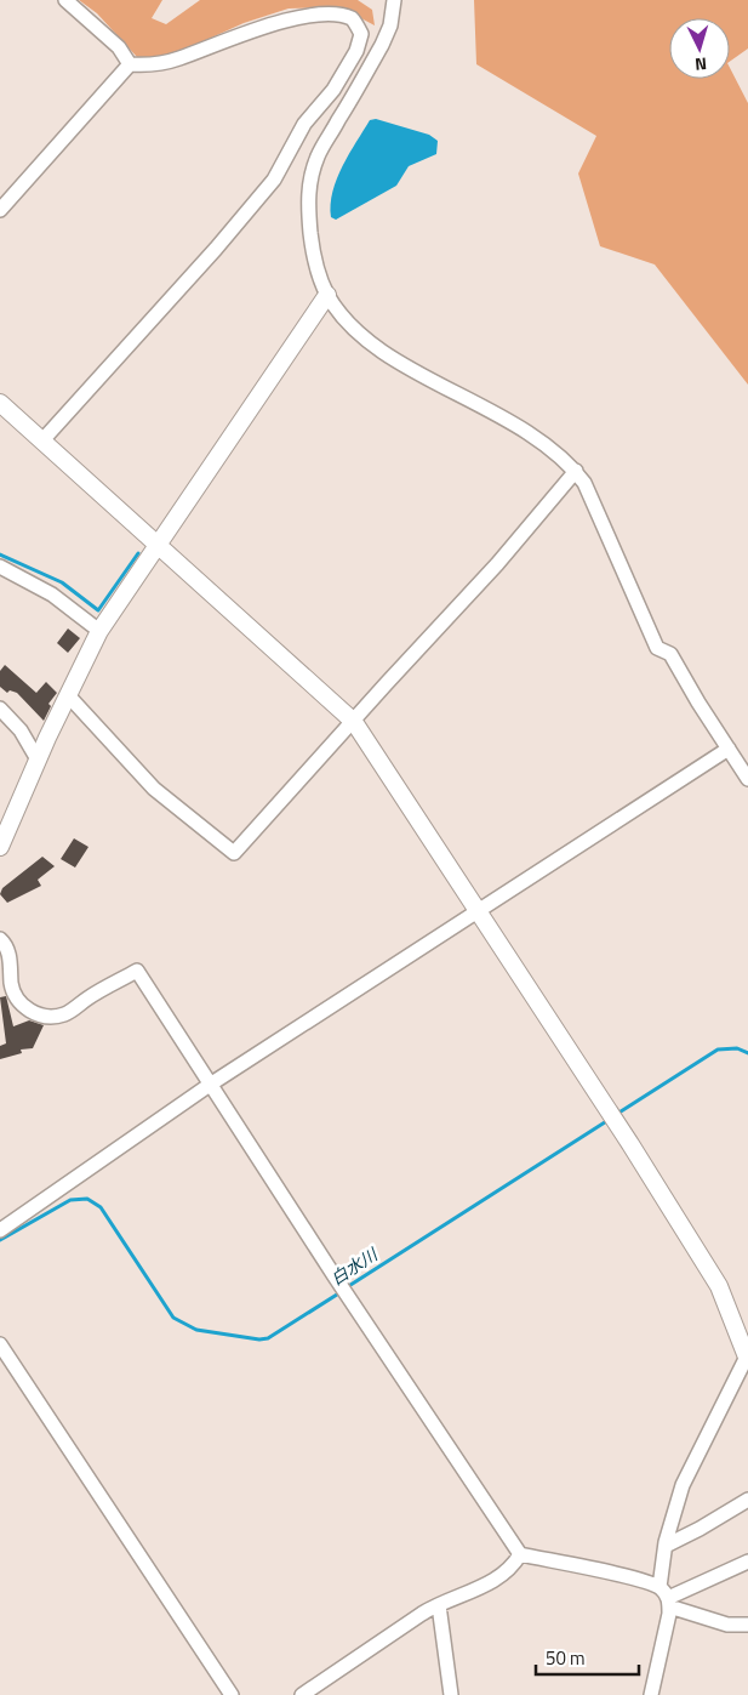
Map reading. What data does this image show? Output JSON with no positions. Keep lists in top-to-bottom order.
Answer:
{
  "water": ["白水川"],
  "scale_bar": "50 m",
  "north": "bottom"
}
